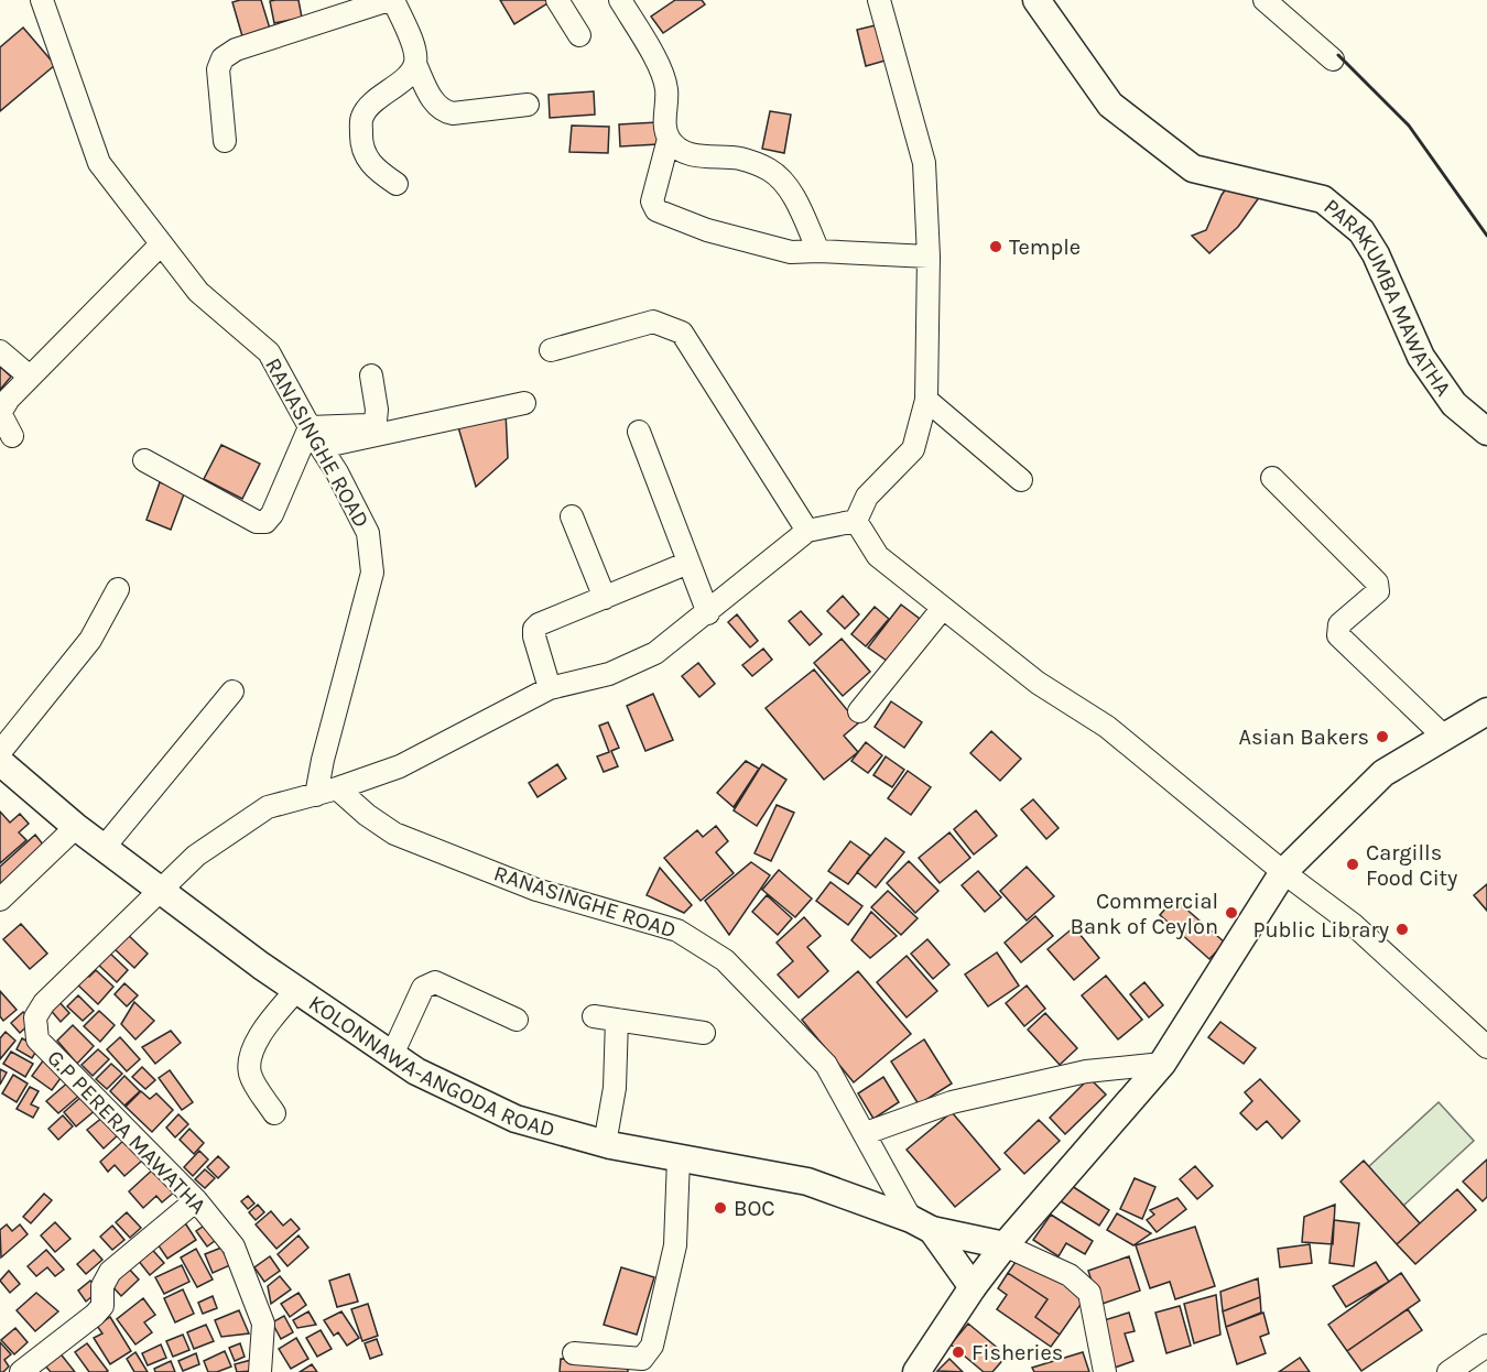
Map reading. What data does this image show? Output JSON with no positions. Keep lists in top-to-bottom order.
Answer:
{
  "streets": {
    "main road": ["PARAKUMBA MAWATHA", "KOLONNAWA-ANGODA ROAD"],
    "street": ["RANASINGHE ROAD", "G.P PERERA MAWATHA"]
  },
  "crossings": [
    ["RANASINGHE ROAD", "KOLONNAWA-ANGODA ROAD"],
    ["RANASINGHE ROAD", "G.P PERERA MAWATHA"],
    ["KOLONNAWA-ANGODA ROAD", "G.P PERERA MAWATHA"]
  ],
  "places": [
    "Temple",
    "Asian Bakers",
    "Cargills Food City",
    "Commercial Bank of Ceylon",
    "Public Library",
    "BOC",
    "Fisheries"
  ]
}
